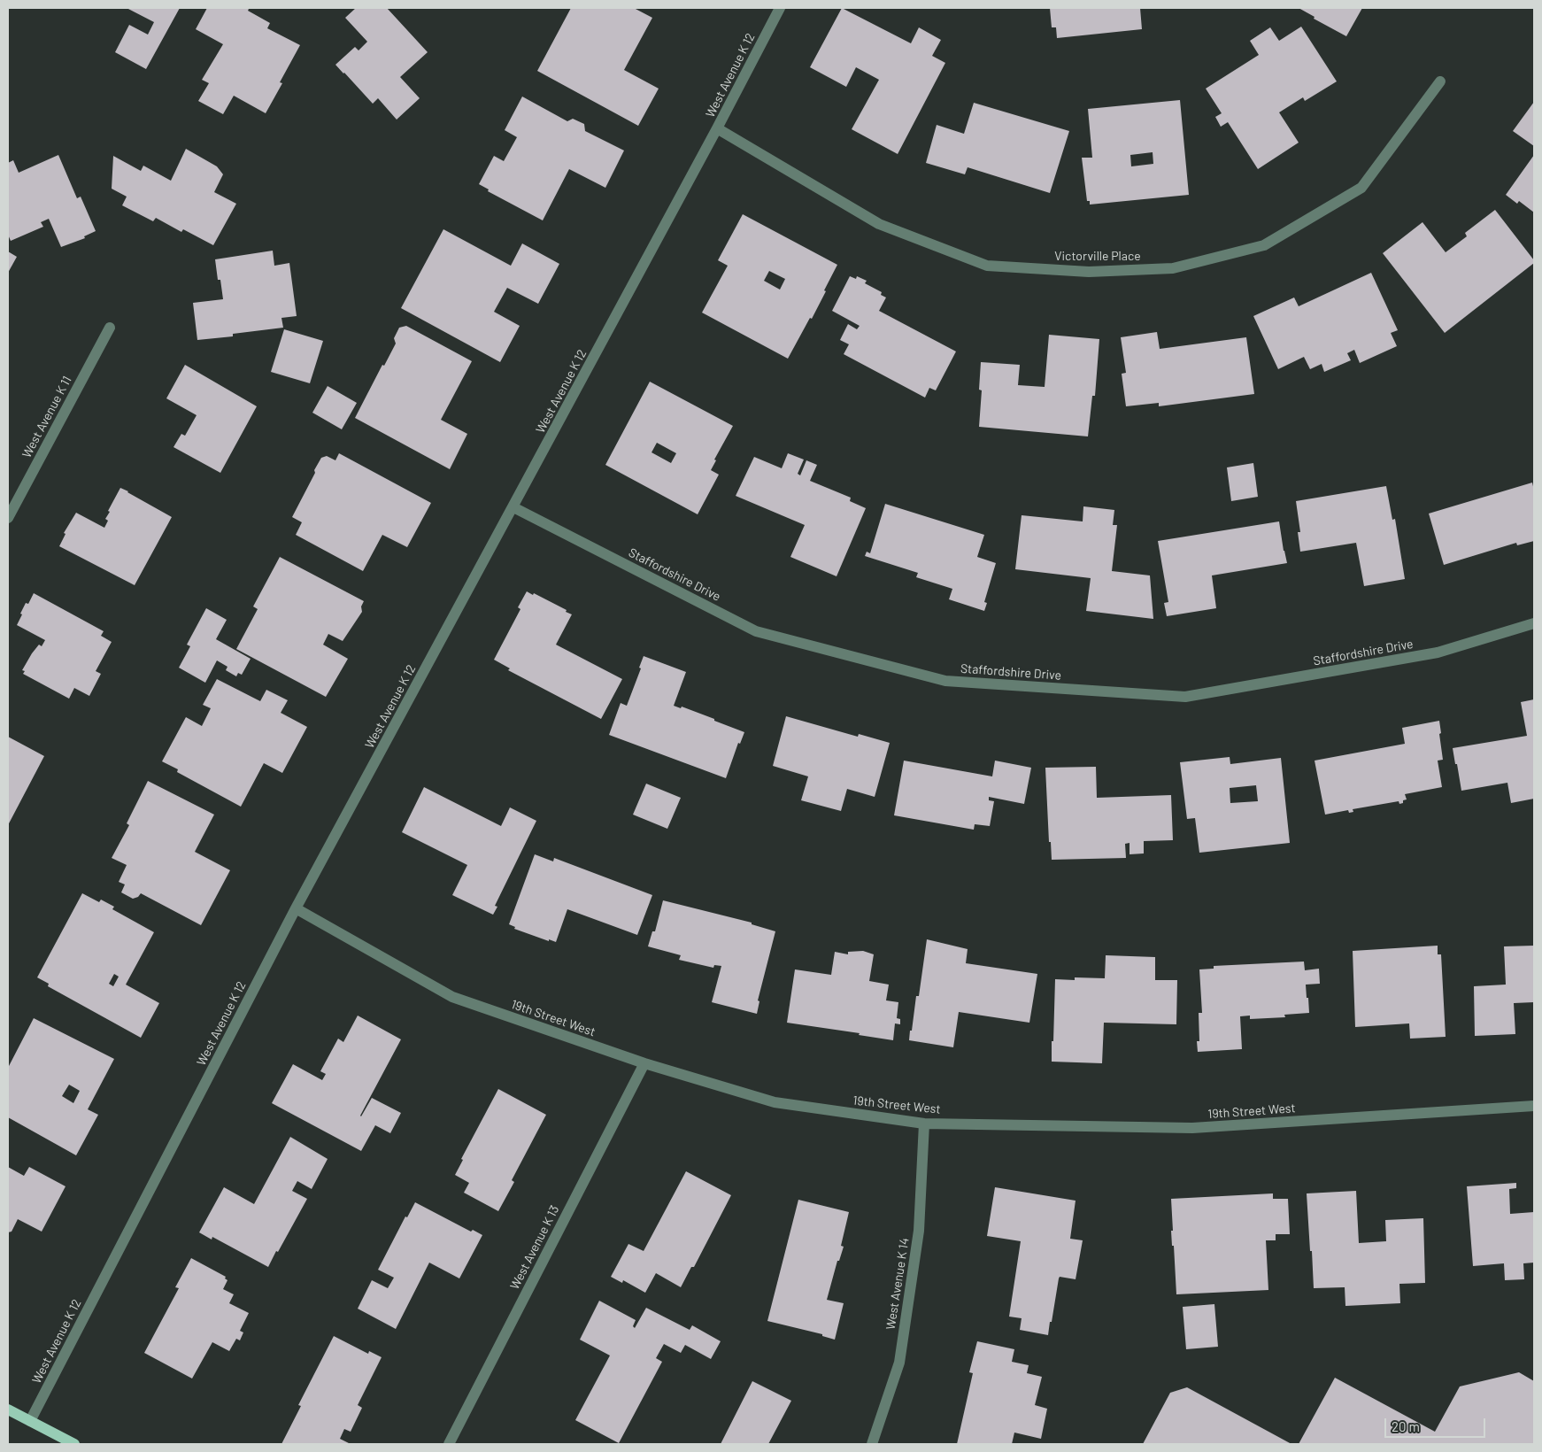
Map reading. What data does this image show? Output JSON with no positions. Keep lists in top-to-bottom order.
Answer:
{
  "streets": {
    "street": [
      "West Avenue K 12",
      "Victorville Place",
      "West Avenue K 11",
      "Staffordshire Drive",
      "19th Street West",
      "West Avenue K 13",
      "West Avenue K 14"
    ]
  },
  "crossings": [
    ["West Avenue K 12", "Victorville Place"],
    ["West Avenue K 12", "Staffordshire Drive"],
    ["West Avenue K 12", "19th Street West"],
    ["19th Street West", "West Avenue K 13"],
    ["19th Street West", "West Avenue K 14"]
  ],
  "scale_bar": "20 m"
}
